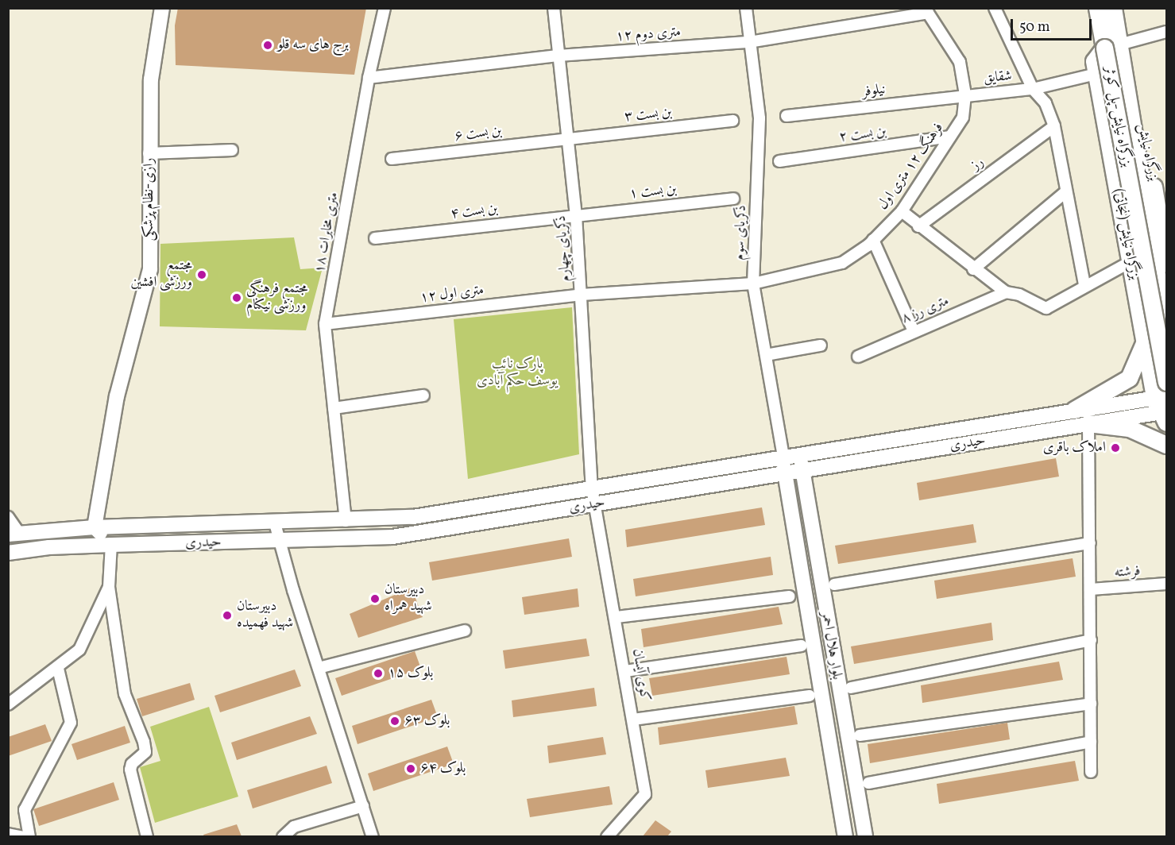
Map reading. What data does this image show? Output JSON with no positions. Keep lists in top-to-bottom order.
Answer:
{
  "streets": {
    "highway": ["بزرگراه نیایش-پل کوثر", "بزرگراه نیایش", "بزرگراه نیایش (نجاتی)"],
    "main road": ["رازی-نظام پزشکی", "حیدری", "بلوار هلال احمر"],
    "street": [
      "۱۲ متری دوم",
      "شقایق",
      "نیلوفر",
      "بن بست ۳",
      "بن بست ۶",
      "بن بست ۲",
      "رز",
      "فرهنگ ۱۲ متری اول",
      "بن بست ۱",
      "بن بست ۴",
      "۱۸ متری مخابرات",
      "ذکریای سوم",
      "ذکریای چهارم",
      "۱۲ متری اول",
      "۸ متری رز",
      "فرشته",
      "کوی آیسان"
    ]
  },
  "crossings": [
    ["۱۲ متری دوم", "فرهنگ ۱۲ متری اول"],
    ["۱۲ متری دوم", "۱۸ متری مخابرات"],
    ["۱۲ متری دوم", "ذکریای سوم"],
    ["۱۲ متری دوم", "ذکریای چهارم"],
    ["شقایق", "نیلوفر"],
    ["شقایق", "فرهنگ ۱۲ متری اول"],
    ["شقایق", "بزرگراه نیایش (نجاتی)"],
    ["نیلوفر", "فرهنگ ۱۲ متری اول"],
    ["بن بست ۳", "بن بست ۶"],
    ["بن بست ۳", "ذکریای چهارم"],
    ["بزرگراه نیایش-پل کوثر", "بزرگراه نیایش"],
    ["بزرگراه نیایش-پل کوثر", "بزرگراه نیایش (نجاتی)"],
    ["بن بست ۶", "ذکریای چهارم"],
    ["بن بست ۲", "فرهنگ ۱۲ متری اول"],
    ["بزرگراه نیایش", "بزرگراه نیایش (نجاتی)"],
    ["فرهنگ ۱۲ متری اول", "ذکریای سوم"],
    ["فرهنگ ۱۲ متری اول", "ذکریای چهارم"],
    ["فرهنگ ۱۲ متری اول", "۱۲ متری اول"],
    ["بن بست ۱", "بن بست ۴"],
    ["بن بست ۱", "ذکریای چهارم"],
    ["رازی-نظام پزشکی", "حیدری"],
    ["بن بست ۴", "ذکریای چهارم"],
    ["۱۸ متری مخابرات", "۱۲ متری اول"],
    ["۱۸ متری مخابرات", "حیدری"],
    ["ذکریای سوم", "حیدری"],
    ["ذکریای سوم", "بلوار هلال احمر"],
    ["بزرگراه نیایش (نجاتی)", "حیدری"],
    ["ذکریای چهارم", "۱۲ متری اول"],
    ["ذکریای چهارم", "حیدری"],
    ["ذکریای چهارم", "کوی آیسان"],
    ["حیدری", "بلوار هلال احمر"],
    ["حیدری", "کوی آیسان"]
  ],
  "parks": ["پارک نائب یوسف حکم آبادی"],
  "places": [
    "برج های سه قلو",
    "مجتمع ورزشی افشین",
    "مجتمع فرهنگی ورزشی نیکنام",
    "املاک باقری",
    "دبیرستان شهید همراه",
    "دبیرستان شهید فهمیده",
    "بلوک ۱۵",
    "بلوک ۶۳",
    "بلوک ۶۴"
  ],
  "scale_bar": "50 m"
}
